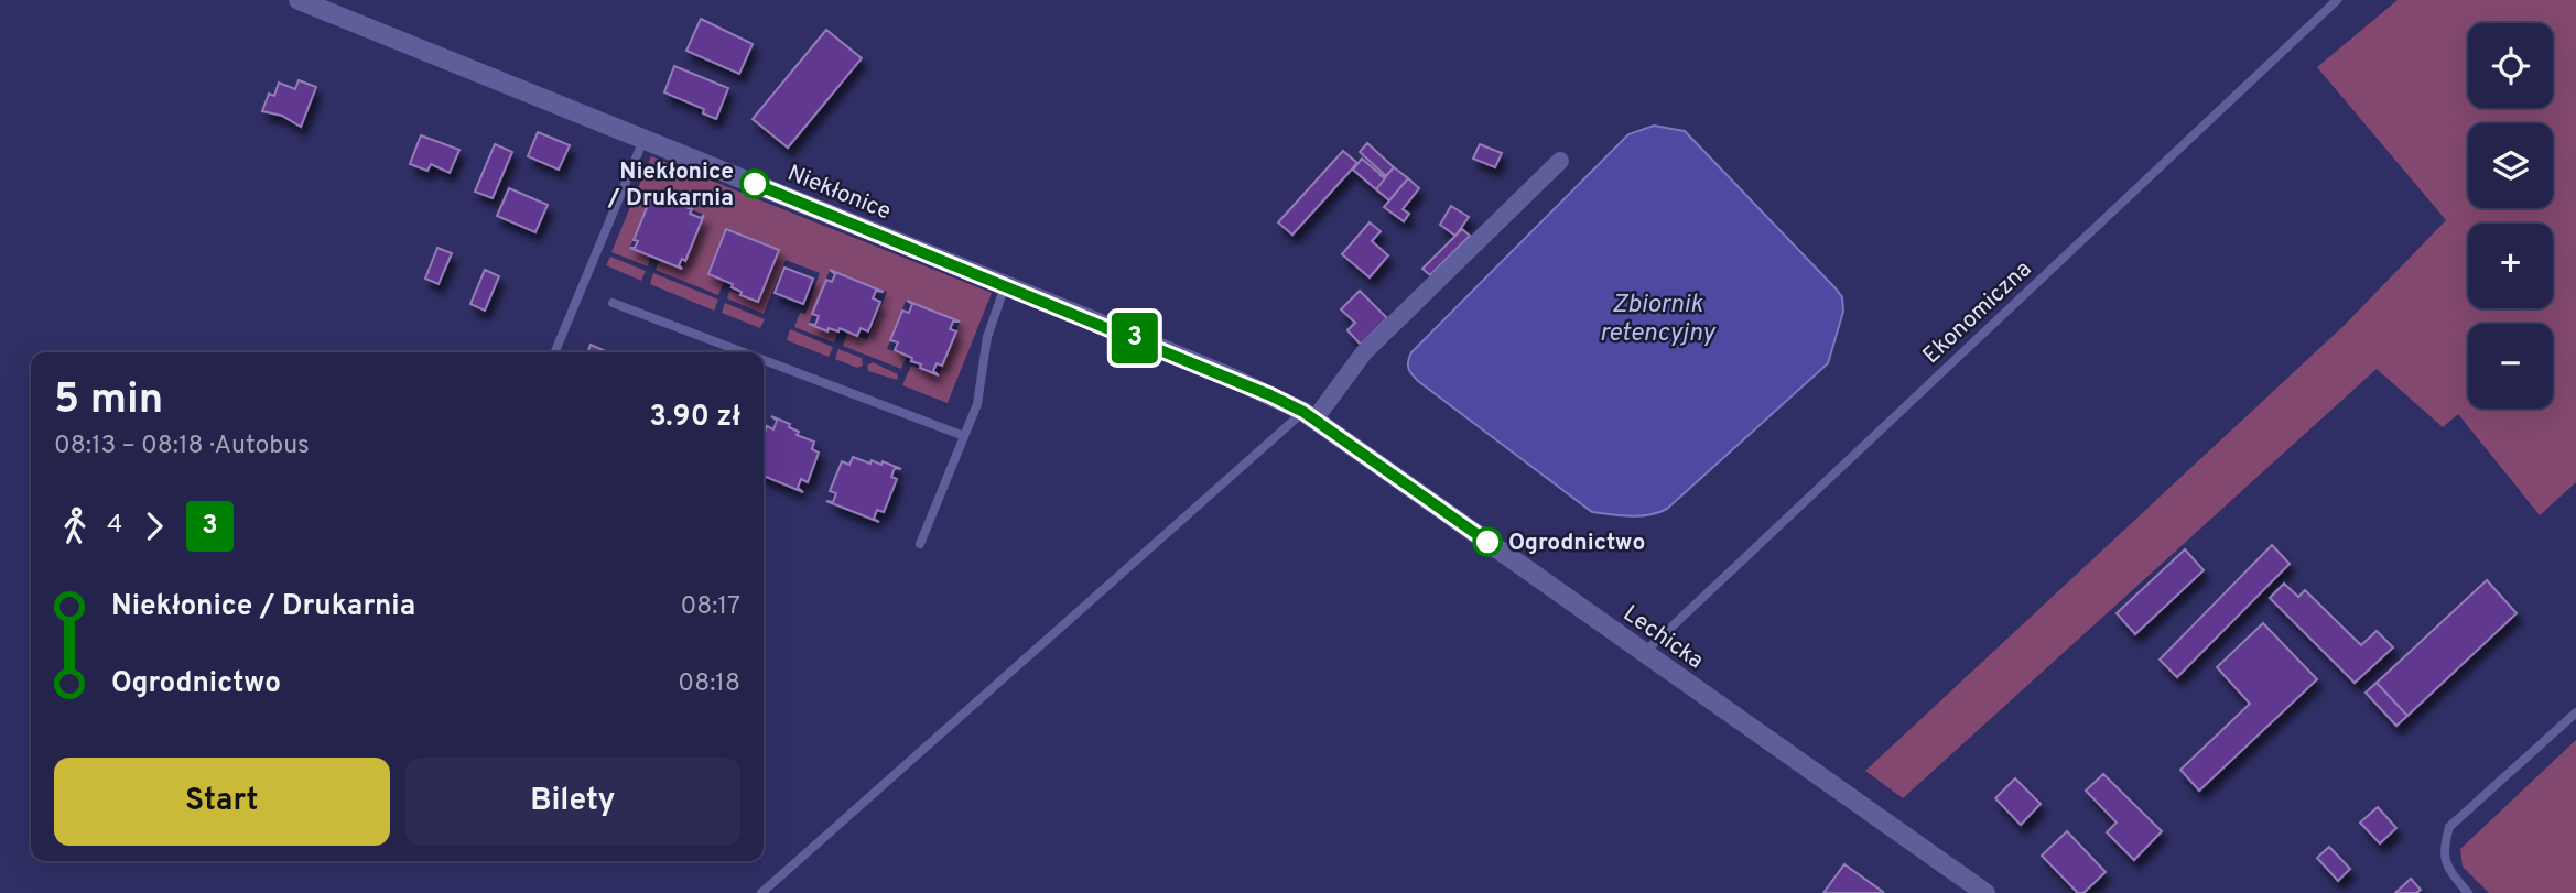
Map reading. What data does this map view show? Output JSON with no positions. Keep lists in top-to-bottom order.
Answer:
{
  "streets": {
    "street": ["Niekłonice", "Lechicka"],
    "lane": ["Ekonomiczna"]
  },
  "crossings": [
    ["Niekłonice", "Lechicka"],
    ["Ekonomiczna", "Lechicka"]
  ],
  "water": ["Zbiornik retencyjny"],
  "places": ["Niekłonice / Drukarnia", "Ogrodnictwo"],
  "lines": ["bus line 3"],
  "page": {
    "on_map": "3",
    "map_buttons": ["+", "−"],
    "heading": ["5 min", "08:13 – 08:18 · Autobus", "3.90 zł"],
    "legs": ["4", "3"],
    "list": [
      {
        "name": "Niekłonice / Drukarnia",
        "value": "08:17"
      },
      {
        "name": "Ogrodnictwo",
        "value": "08:18"
      }
    ],
    "buttons": ["Start", "Bilety"]
  }
}
